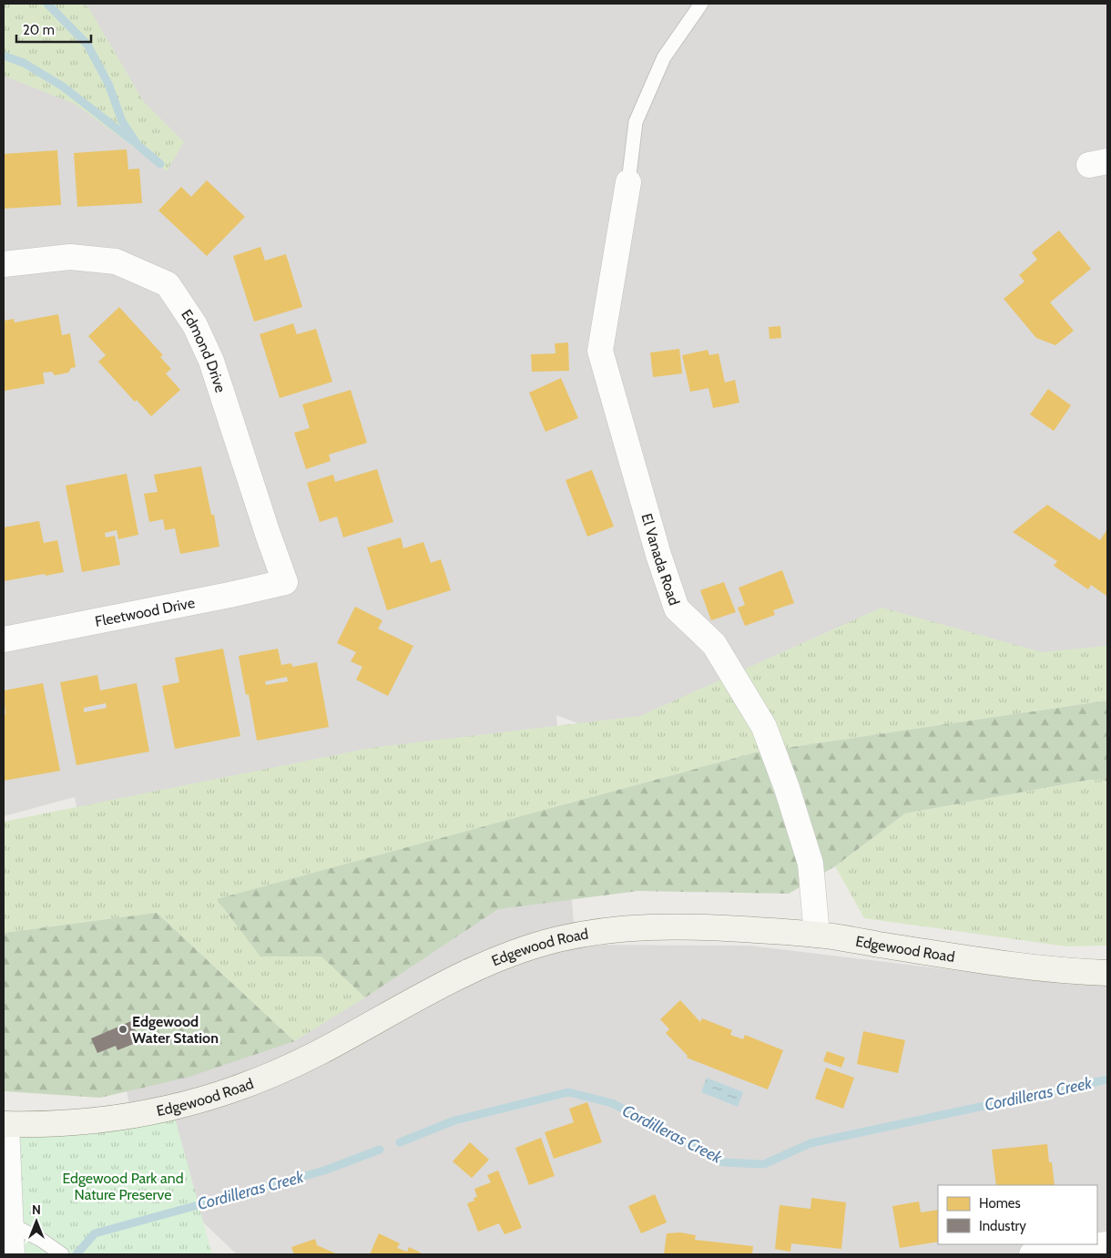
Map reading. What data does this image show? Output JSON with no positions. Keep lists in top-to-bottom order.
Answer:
{
  "streets": {
    "main road": ["Edgewood Road"],
    "street": ["Edmond Drive", "El Vanada Road", "Fleetwood Drive"]
  },
  "crossings": [
    ["Edmond Drive", "Fleetwood Drive"],
    ["El Vanada Road", "Edgewood Road"]
  ],
  "water": ["Cordilleras Creek"],
  "parks": ["Edgewood Park and Nature Preserve"],
  "places": ["Edgewood Water Station"],
  "legend": ["Homes", "Industry"],
  "scale_bar": "20 m",
  "north": "top"
}
